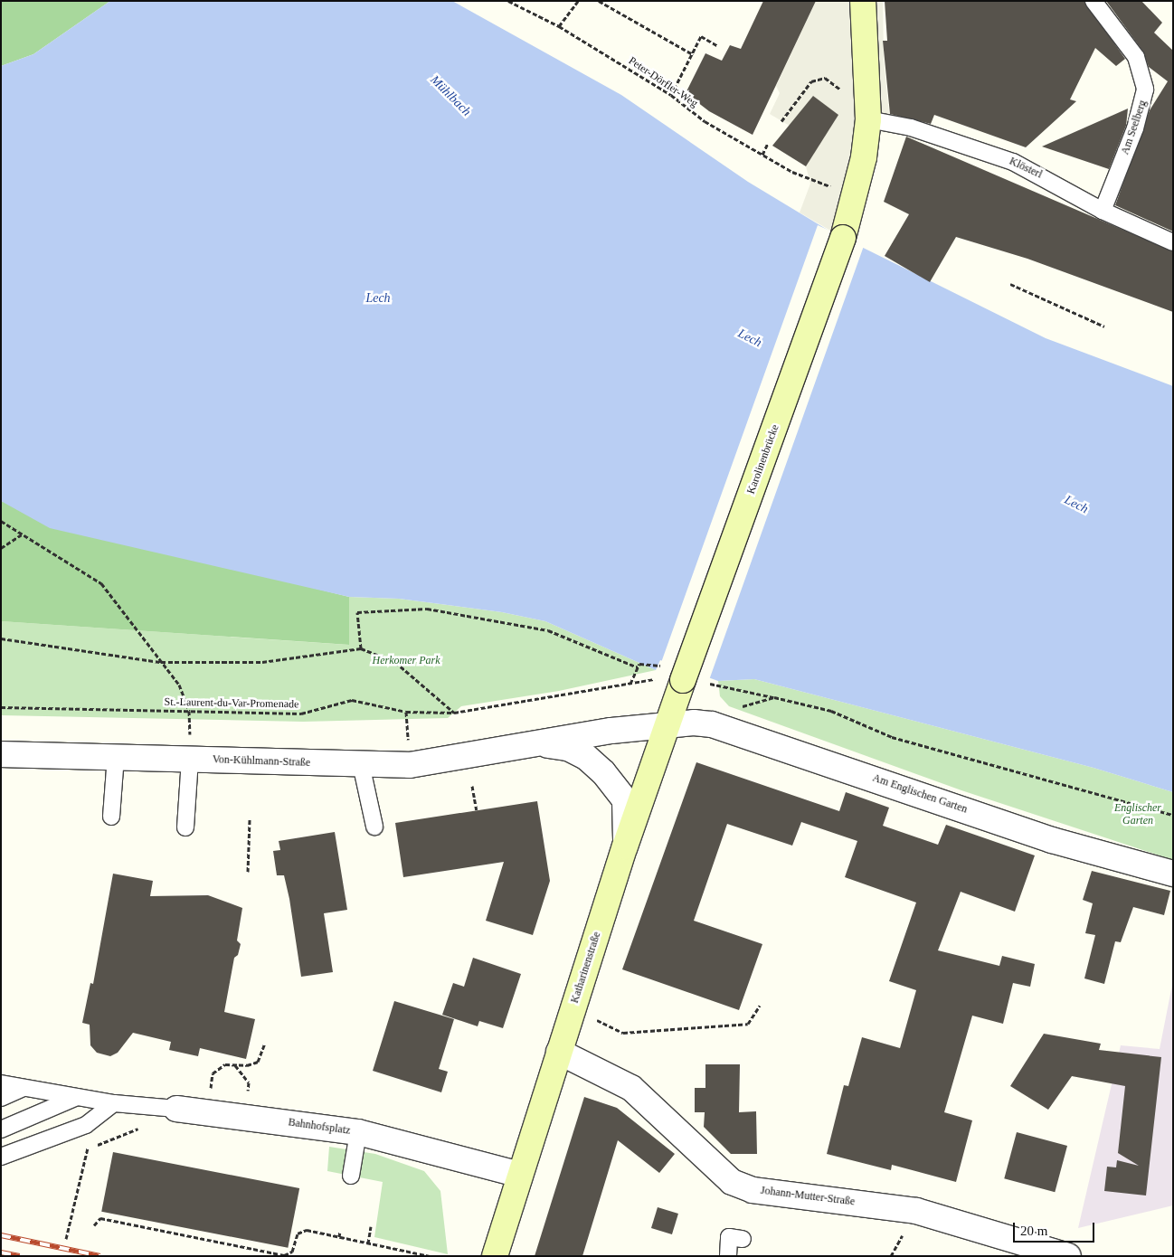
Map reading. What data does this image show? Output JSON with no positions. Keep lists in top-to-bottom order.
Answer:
{
  "streets": {
    "main road": ["Karolinenbrücke", "Katharinenstraße"],
    "street": [
      "Von-Kühlmann-Straße",
      "Am Englischen Garten",
      "Bahnhofsplatz",
      "Johann-Mutter-Straße"
    ],
    "lane": ["Am Seelberg", "Klösterl"],
    "path": ["Peter-Dörfler-Weg", "St.-Laurent-du-Var-Promenade"]
  },
  "crossings": [
    ["Am Seelberg", "Klösterl"],
    ["Klösterl", "Karolinenbrücke"],
    ["Karolinenbrücke", "St.-Laurent-du-Var-Promenade"],
    ["Karolinenbrücke", "Katharinenstraße"],
    ["St.-Laurent-du-Var-Promenade", "Katharinenstraße"],
    ["Von-Kühlmann-Straße", "Am Englischen Garten"],
    ["Von-Kühlmann-Straße", "Katharinenstraße"],
    ["Am Englischen Garten", "Katharinenstraße"],
    ["Katharinenstraße", "Bahnhofsplatz"],
    ["Katharinenstraße", "Johann-Mutter-Straße"]
  ],
  "water": ["Mühlbach", "Lech"],
  "parks": ["Herkomer Park", "Englischer Garten"],
  "scale_bar": "20 m"
}
